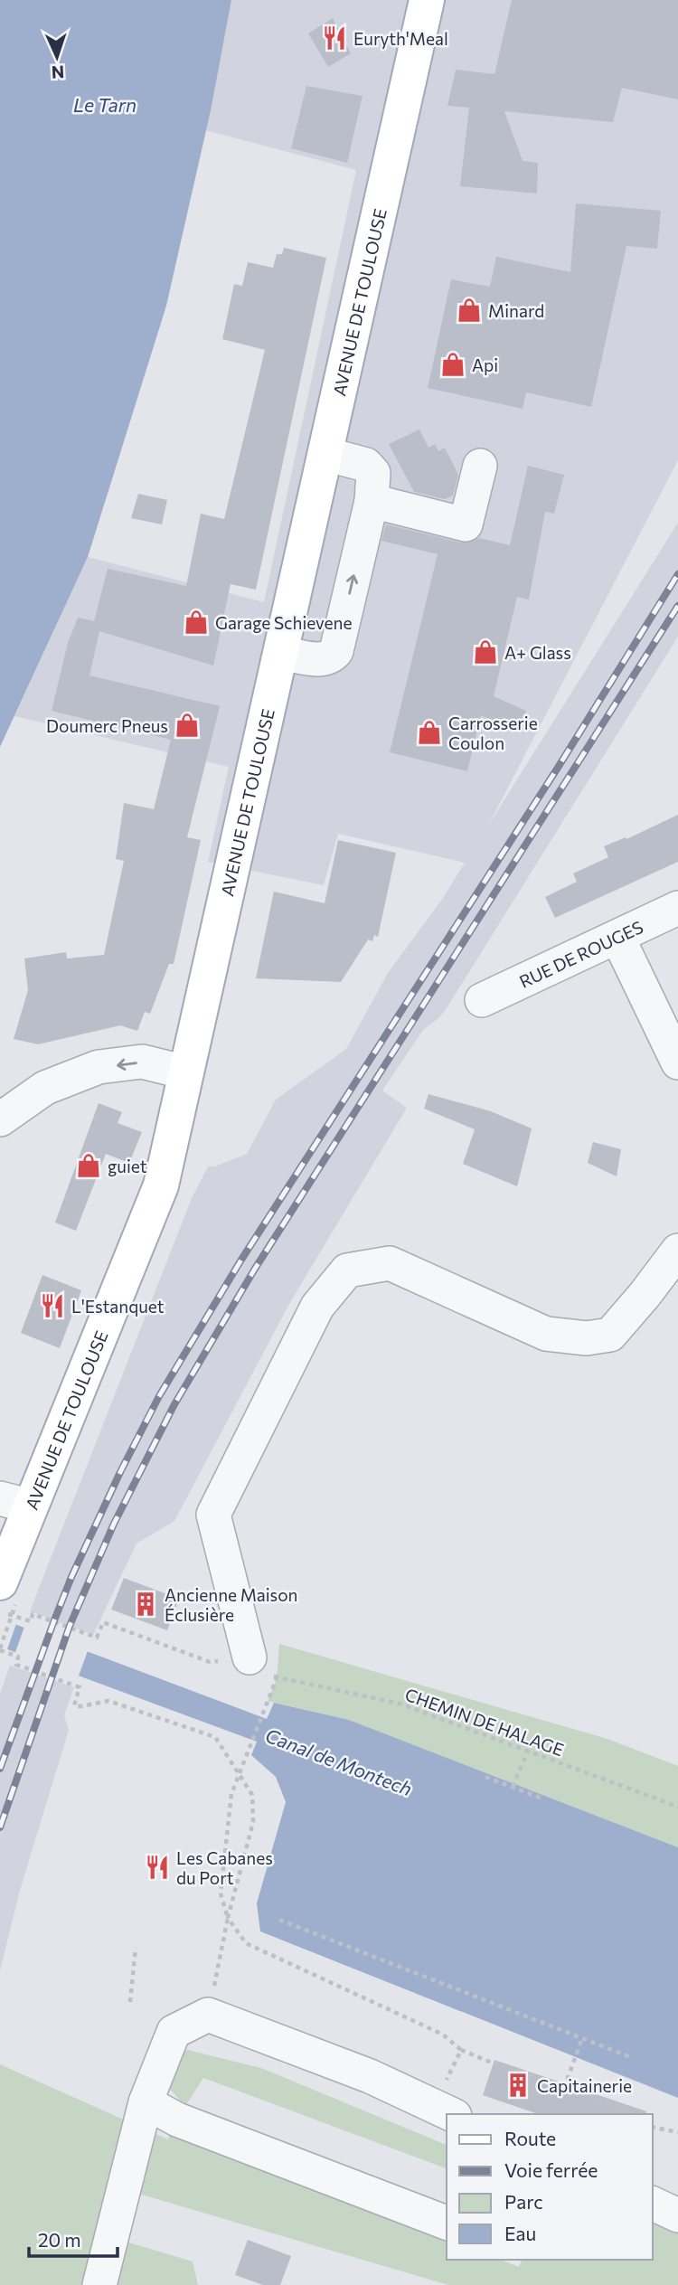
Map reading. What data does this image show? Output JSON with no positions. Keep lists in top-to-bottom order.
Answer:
{
  "streets": {
    "main road": ["AVENUE DE TOULOUSE"],
    "street": ["RUE DE ROUGES"],
    "path": ["CHEMIN DE HALAGE"]
  },
  "water": ["Le Tarn", "Canal de Montech"],
  "places": {
    "restaurant": ["Euryth'Meal", "L'Estanquet", "Les Cabanes du Port"],
    "shop": [
      "Minard",
      "Api",
      "Garage Schievene",
      "A+ Glass",
      "Doumerc Pneus",
      "Carrosserie Coulon",
      "guiet"
    ],
    "building": ["Ancienne Maison Éclusière", "Capitainerie"]
  },
  "legend": [
    "Route",
    "Voie ferrée",
    "Parc",
    "Eau"
  ],
  "scale_bar": "20 m",
  "north": "bottom"
}
